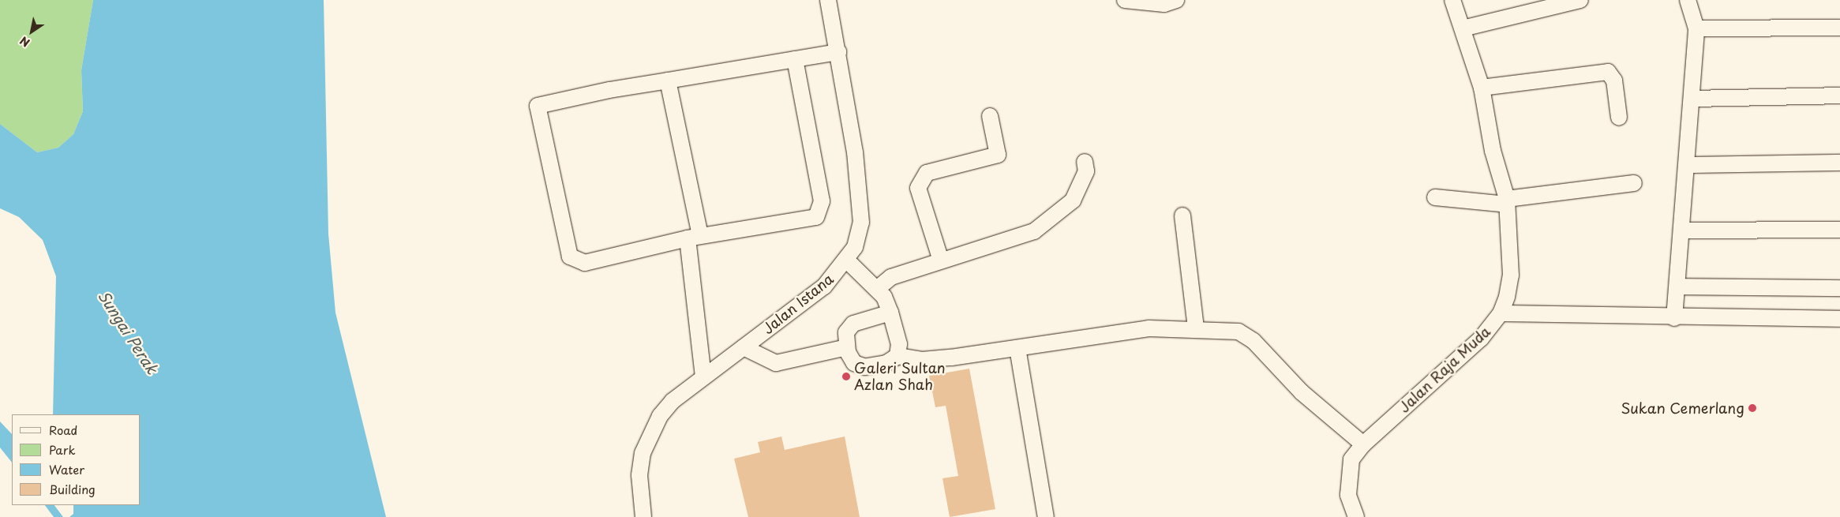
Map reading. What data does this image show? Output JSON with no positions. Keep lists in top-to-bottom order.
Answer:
{
  "streets": {
    "street": ["Jalan Istana", "Jalan Raja Muda"]
  },
  "water": ["Sungai Perak"],
  "places": ["Galeri Sultan Azlan Shah", "Sukan Cemerlang"],
  "legend": [
    "Road",
    "Park",
    "Water",
    "Building"
  ],
  "north": "bottom left"
}
